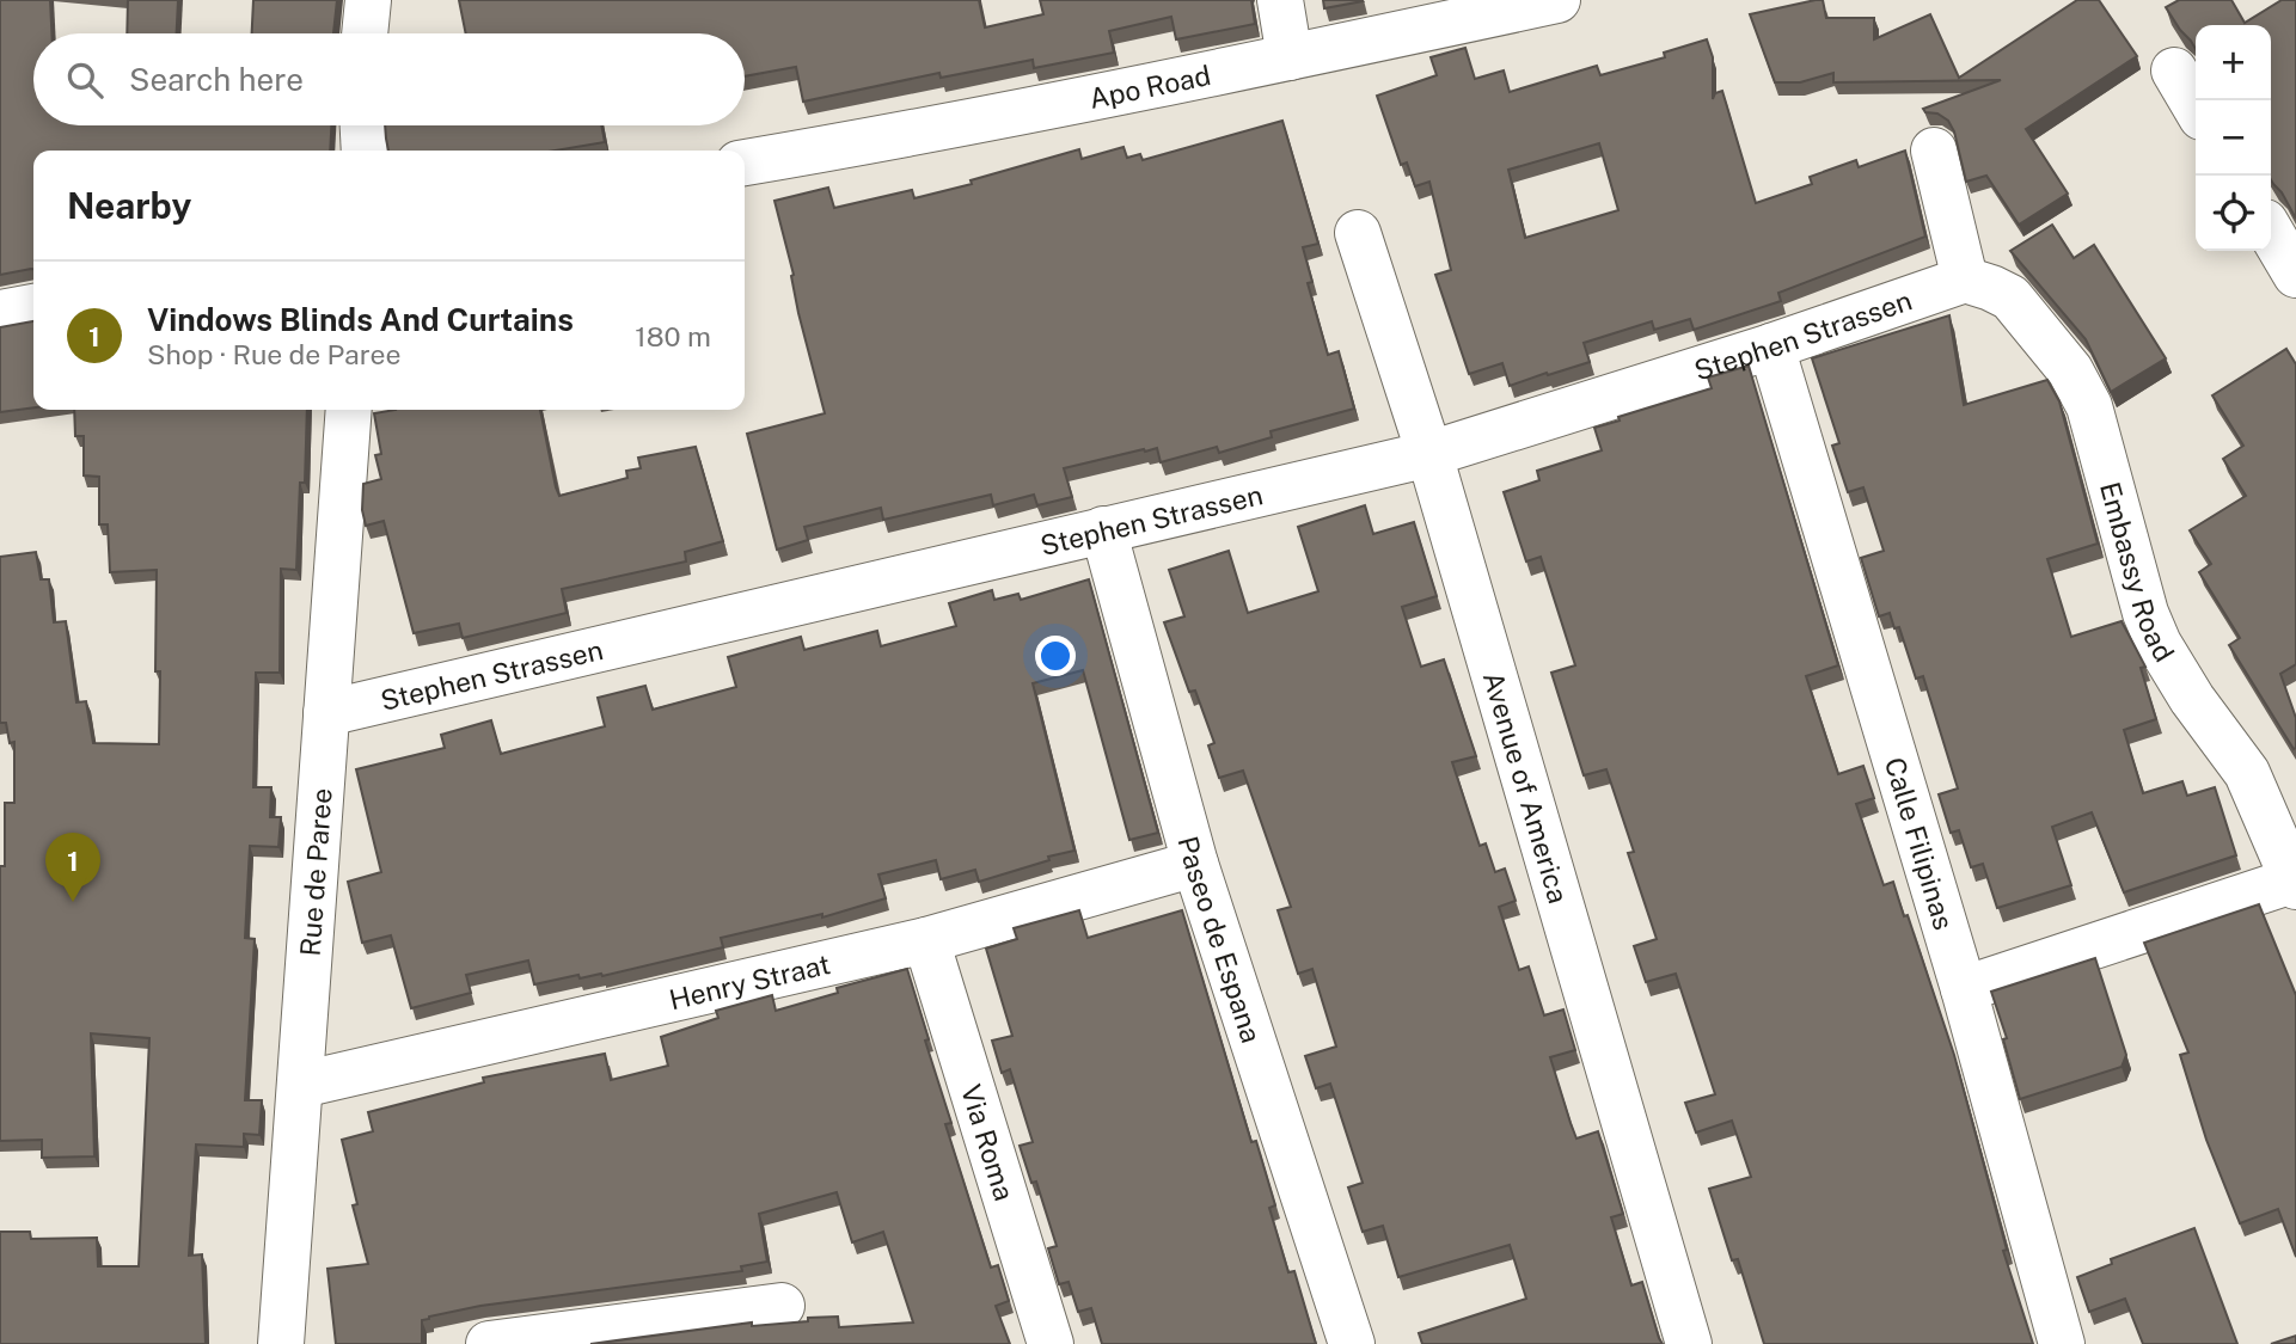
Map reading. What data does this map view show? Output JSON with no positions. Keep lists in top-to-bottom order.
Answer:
{
  "streets": {
    "street": [
      "Apo Road",
      "Stephen Strassen",
      "Embassy Road",
      "Avenue of America",
      "Calle Filipinas",
      "Rue de Paree",
      "Paseo de Espana",
      "Henry Straat",
      "Via Roma"
    ]
  },
  "crossings": [
    ["Stephen Strassen", "Embassy Road"],
    ["Stephen Strassen", "Avenue of America"],
    ["Stephen Strassen", "Calle Filipinas"],
    ["Stephen Strassen", "Rue de Paree"],
    ["Stephen Strassen", "Paseo de Espana"],
    ["Rue de Paree", "Henry Straat"],
    ["Paseo de Espana", "Henry Straat"],
    ["Henry Straat", "Via Roma"]
  ],
  "page": {
    "map_buttons": ["+", "−"],
    "search": "Search here",
    "heading": "Nearby",
    "list": [
      {
        "mark": "1",
        "name": "Vindows Blinds And Curtains",
        "note": "Shop · Rue de Paree",
        "value": "180 m"
      }
    ],
    "pins": "1"
  }
}
